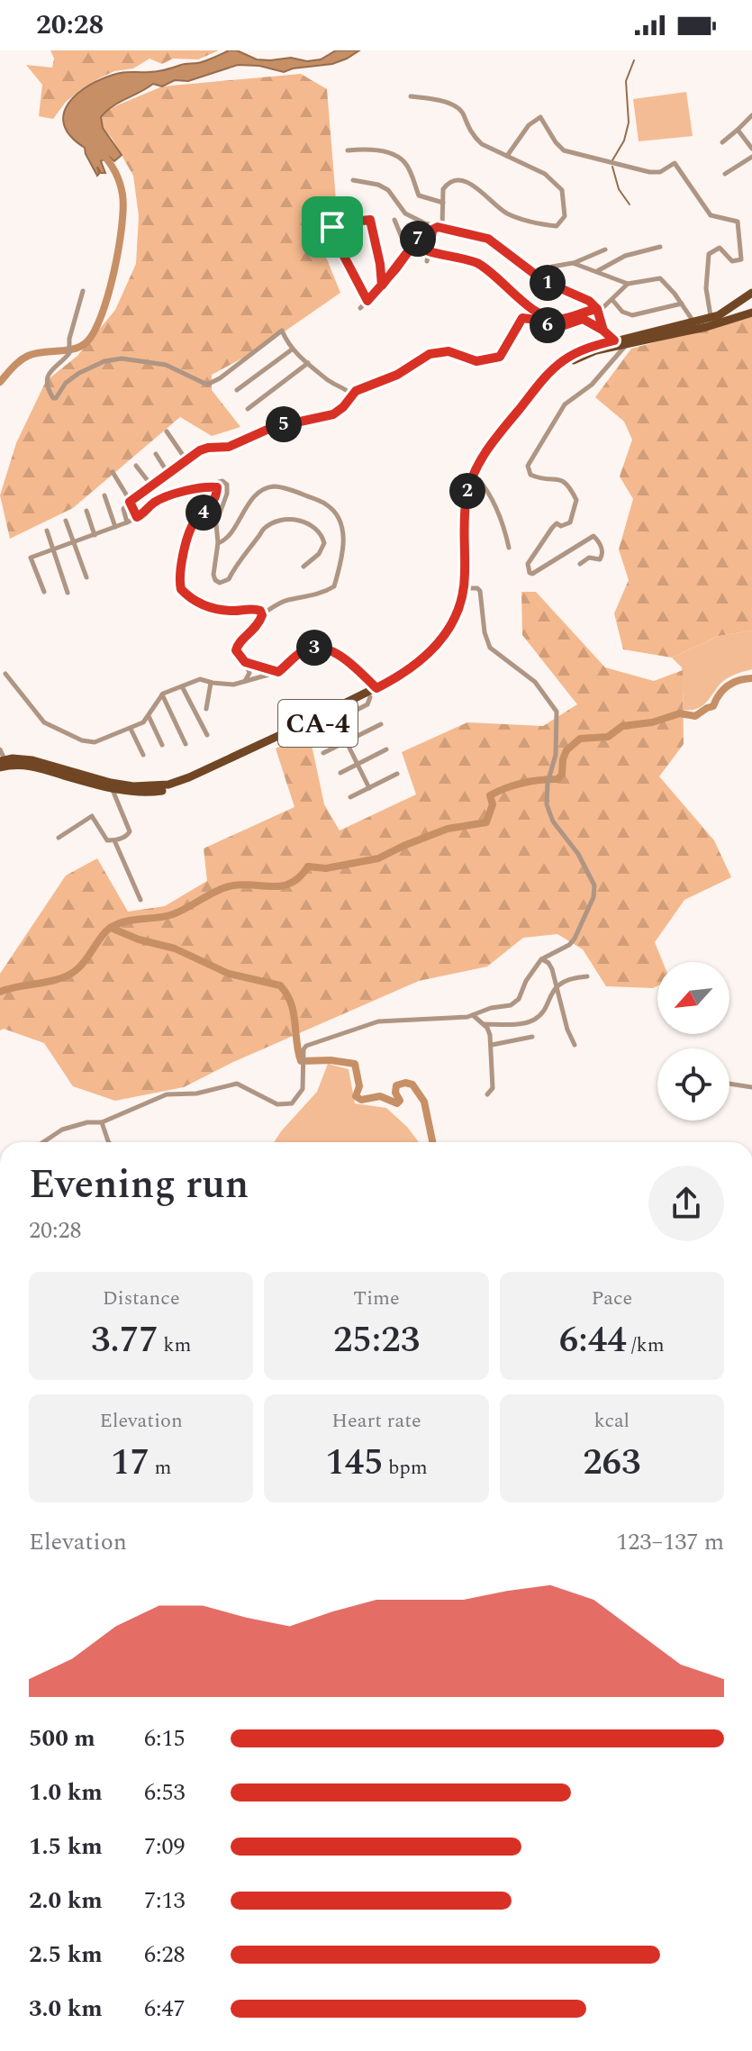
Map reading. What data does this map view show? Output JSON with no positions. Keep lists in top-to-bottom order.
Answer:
{
  "streets": {
    "main road": ["CA-4"]
  },
  "north": "bottom left",
  "page": {
    "status": "20:28",
    "pins": [
      "7",
      "1",
      "6",
      "5",
      "2",
      "4",
      "3"
    ],
    "heading": ["Evening run", "20:28"],
    "stats": [
      ["Distance", "3.77 km"],
      ["Time", "25:23"],
      ["Pace", "6:44 /km"],
      ["Elevation", "17 m"],
      ["Heart rate", "145 bpm"],
      ["kcal", "263"]
    ],
    "chart": ["Elevation", "123–137 m"],
    "list": [
      {
        "name": "500 m",
        "note": "6:15"
      },
      {
        "name": "1.0 km",
        "note": "6:53"
      },
      {
        "name": "1.5 km",
        "note": "7:09"
      },
      {
        "name": "2.0 km",
        "note": "7:13"
      },
      {
        "name": "2.5 km",
        "note": "6:28"
      },
      {
        "name": "3.0 km",
        "note": "6:47"
      }
    ]
  }
}
